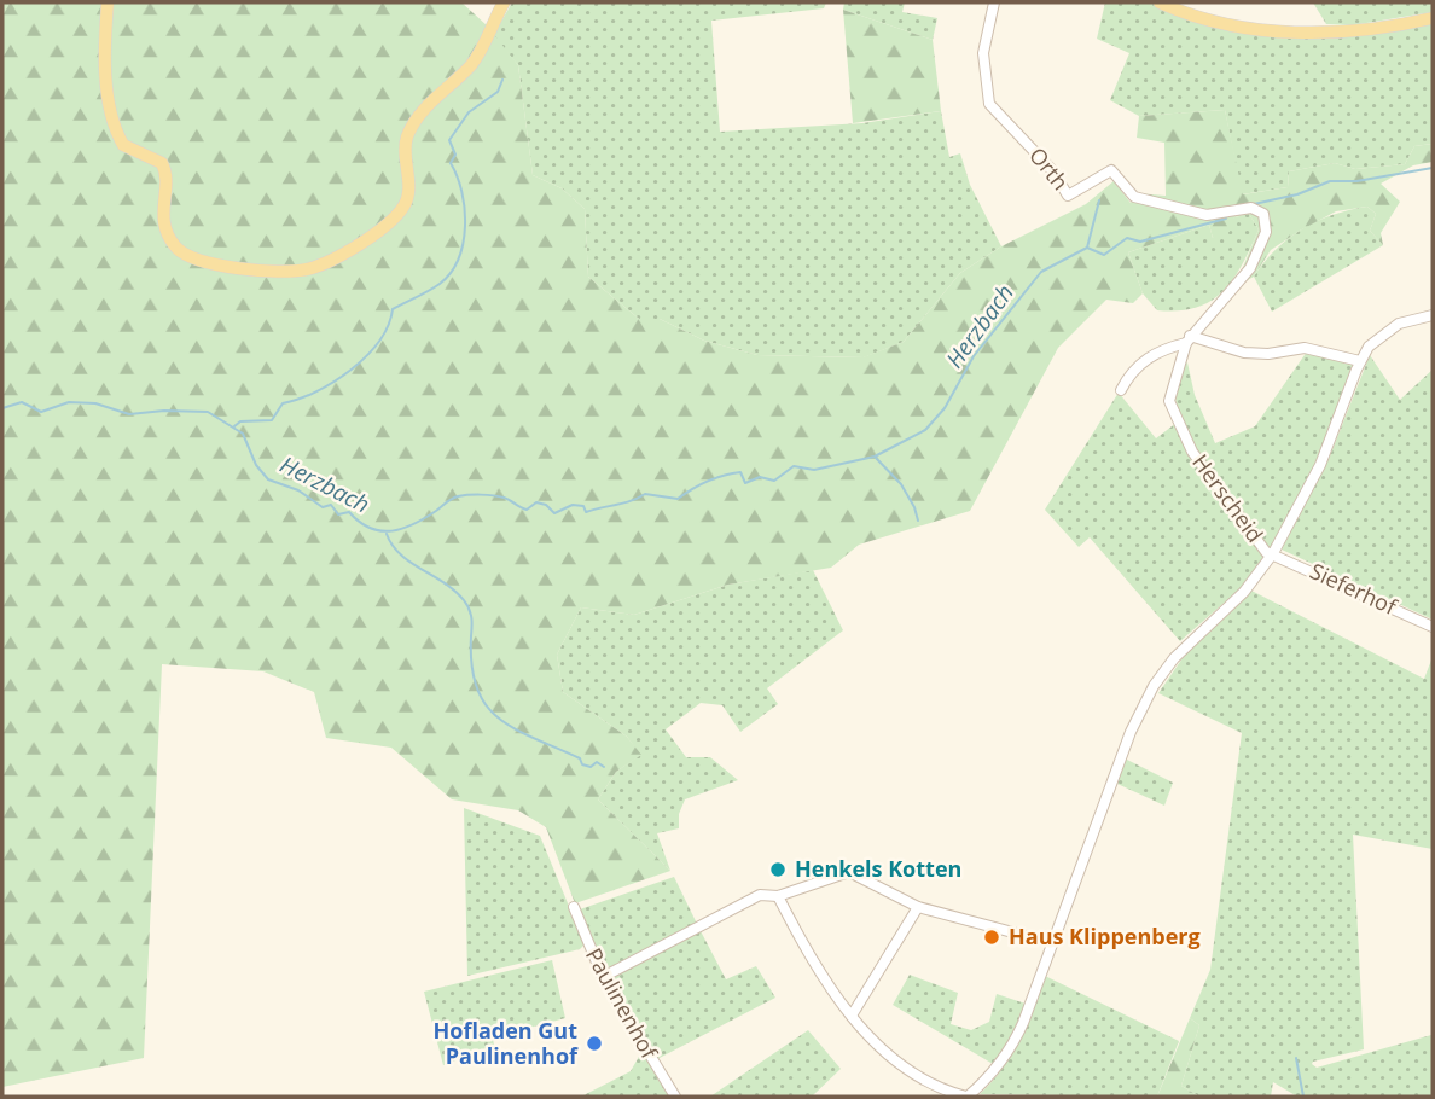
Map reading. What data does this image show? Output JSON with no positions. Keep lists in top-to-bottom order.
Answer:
{
  "streets": {
    "street": [
      "Orth",
      "Herscheid",
      "Sieferhof",
      "Paulinenhof"
    ]
  },
  "crossings": [
    ["Orth", "Herscheid"],
    ["Herscheid", "Sieferhof"]
  ],
  "water": ["Herzbach"],
  "places": ["Henkels Kotten", "Haus Klippenberg", "Hofladen Gut Paulinenhof"]
}
